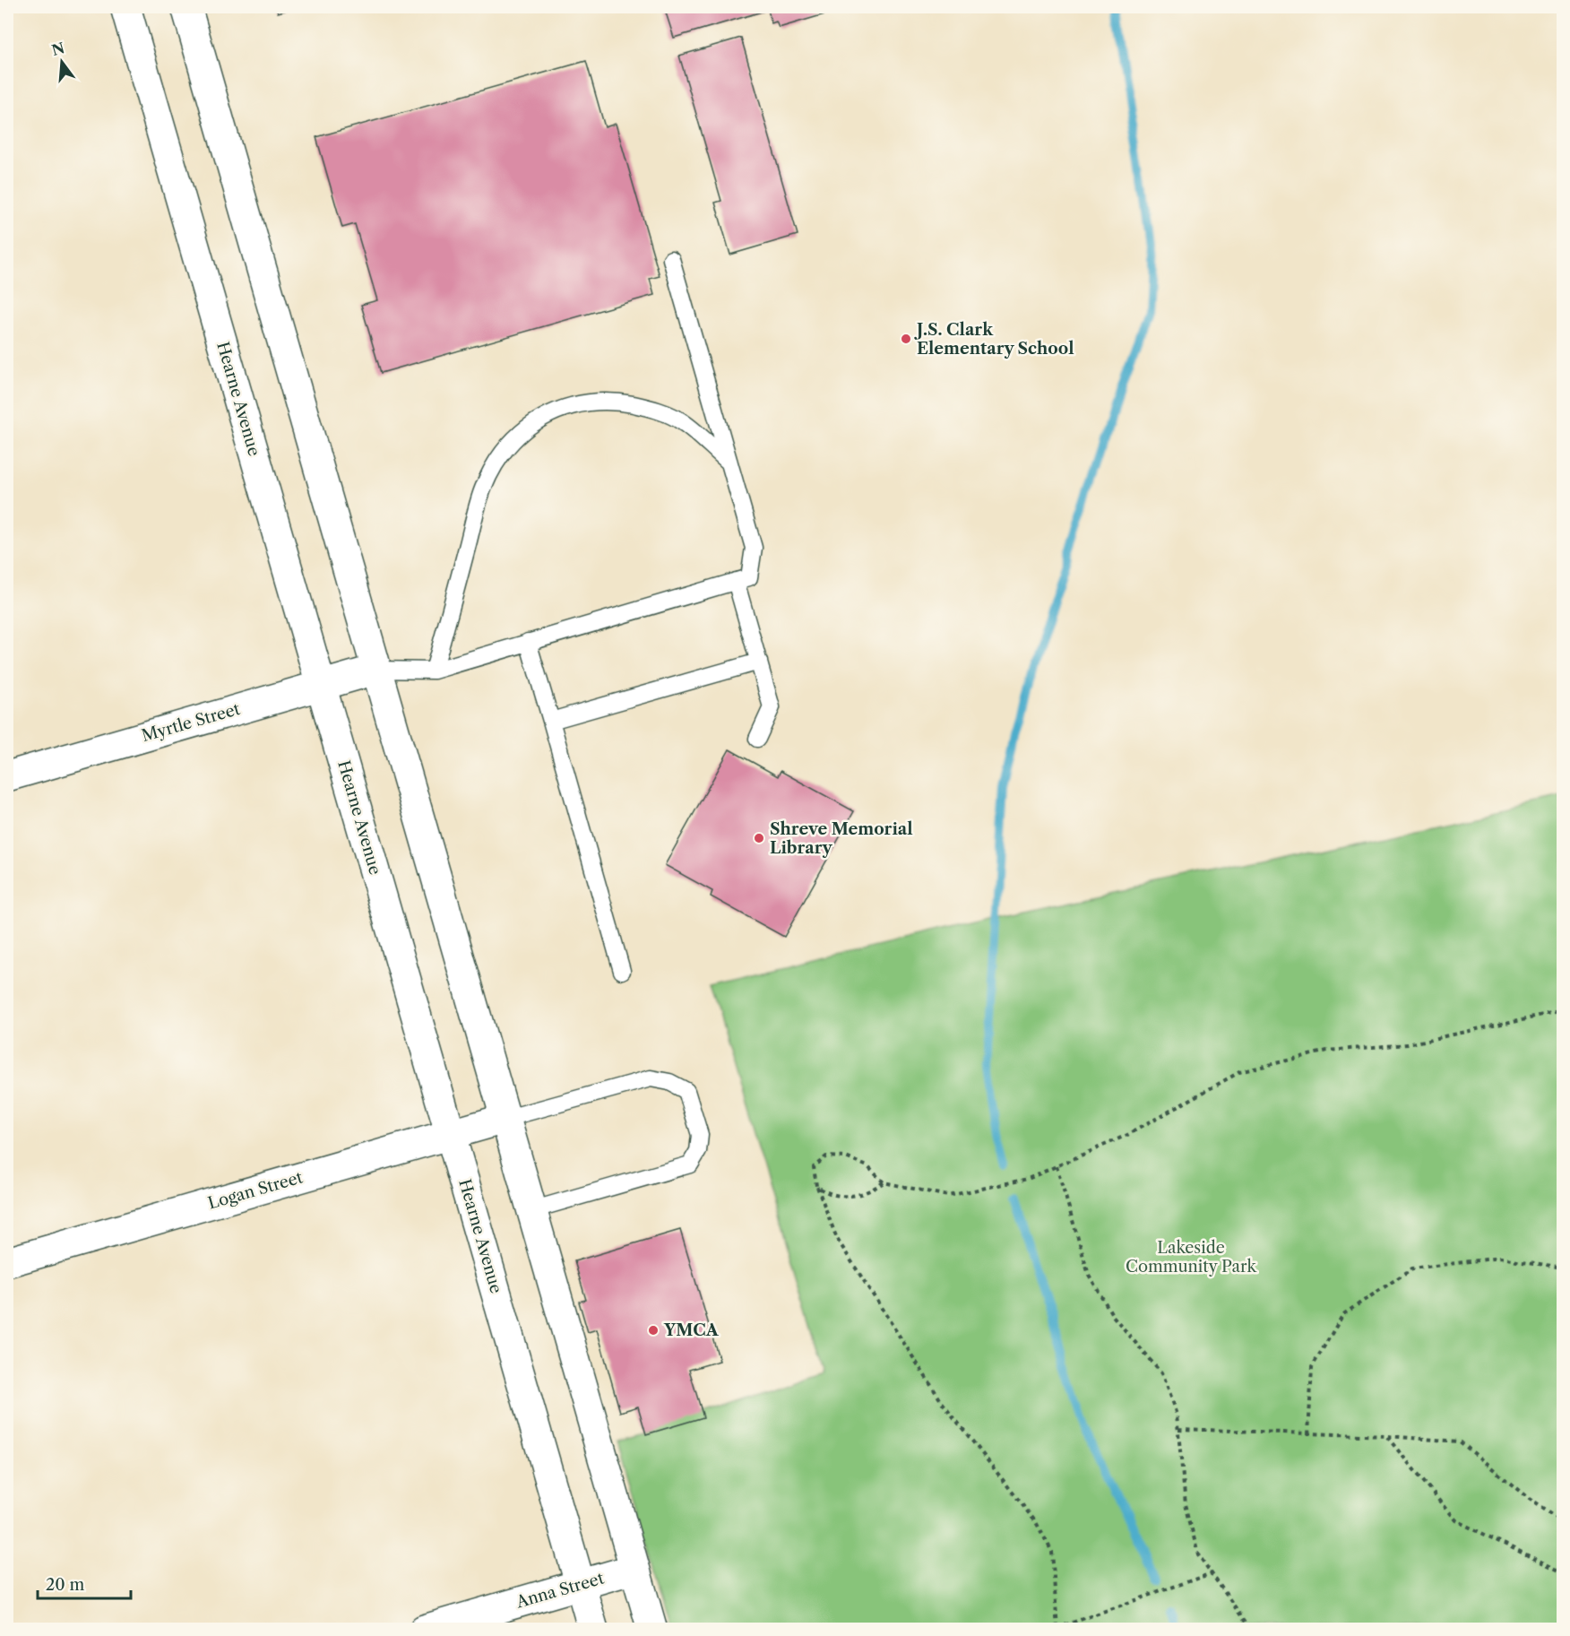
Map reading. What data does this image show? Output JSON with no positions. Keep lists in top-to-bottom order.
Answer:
{
  "streets": {
    "main road": [
      "Hearne Avenue",
      "Myrtle Street",
      "Logan Street",
      "Anna Street"
    ]
  },
  "crossings": [
    ["Hearne Avenue", "Myrtle Street"],
    ["Hearne Avenue", "Logan Street"],
    ["Hearne Avenue", "Anna Street"]
  ],
  "parks": ["Lakeside Community Park"],
  "places": ["J.S. Clark Elementary School", "Shreve Memorial Library", "YMCA"],
  "scale_bar": "20 m",
  "north": "top"
}
